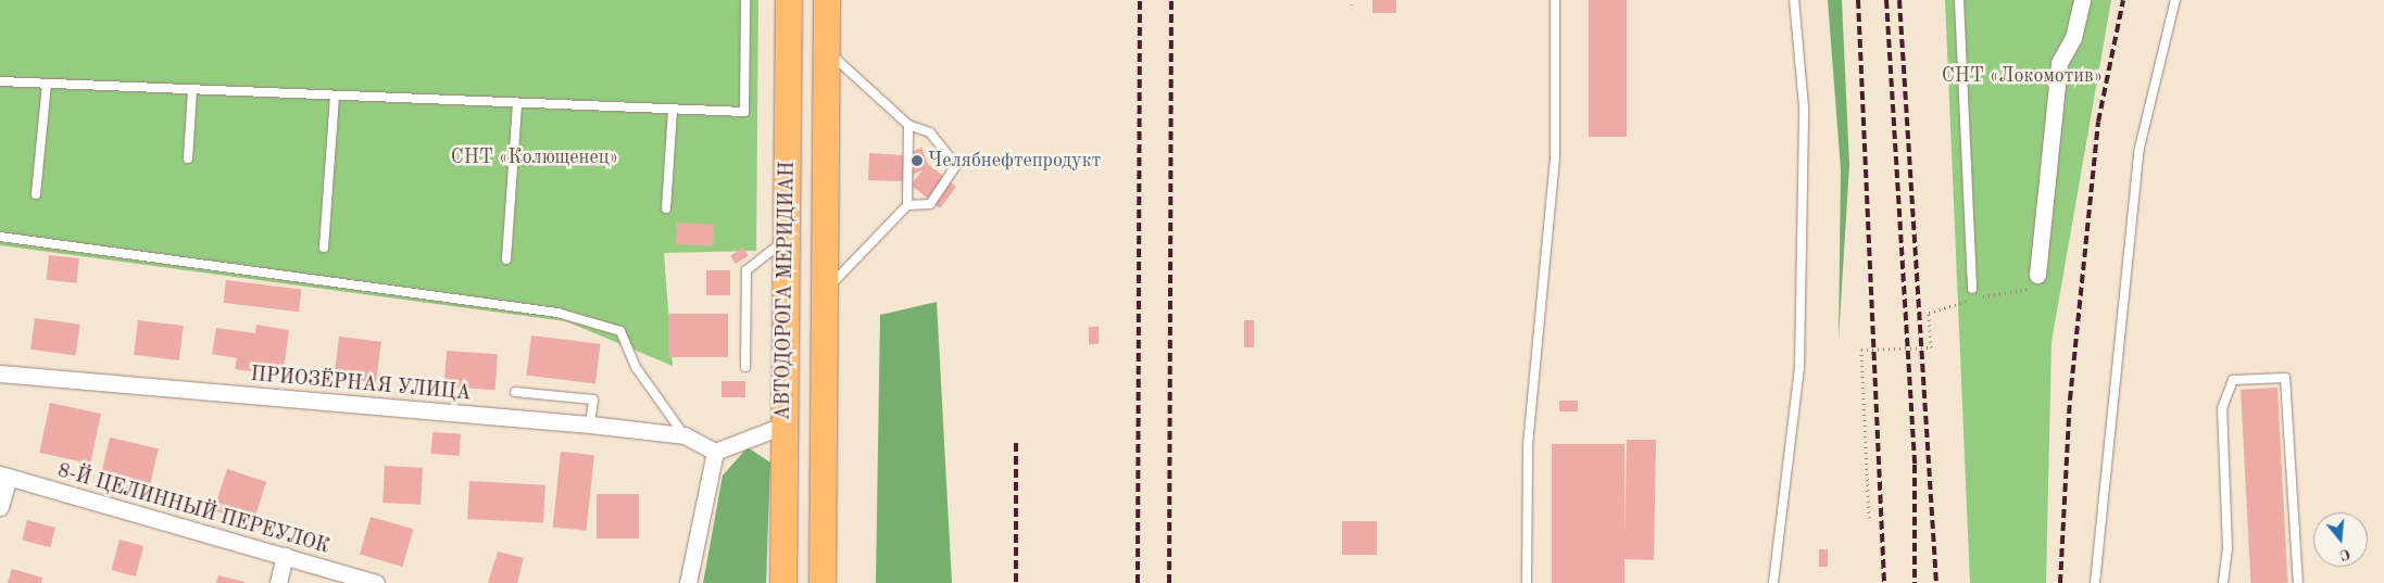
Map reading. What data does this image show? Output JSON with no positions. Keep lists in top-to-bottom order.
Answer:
{
  "streets": {
    "main road": ["АВТОДОРОГА МЕРИДИАН"],
    "street": ["ПРИОЗЁРНАЯ УЛИЦА", "8-Й ЦЕЛИННЫЙ ПЕРЕУЛОК"]
  },
  "parks": ["СНТ «Локомотив»", "СНТ «Колющенец»"],
  "places": ["Челябнефтепродукт"],
  "north": "bottom"
}
